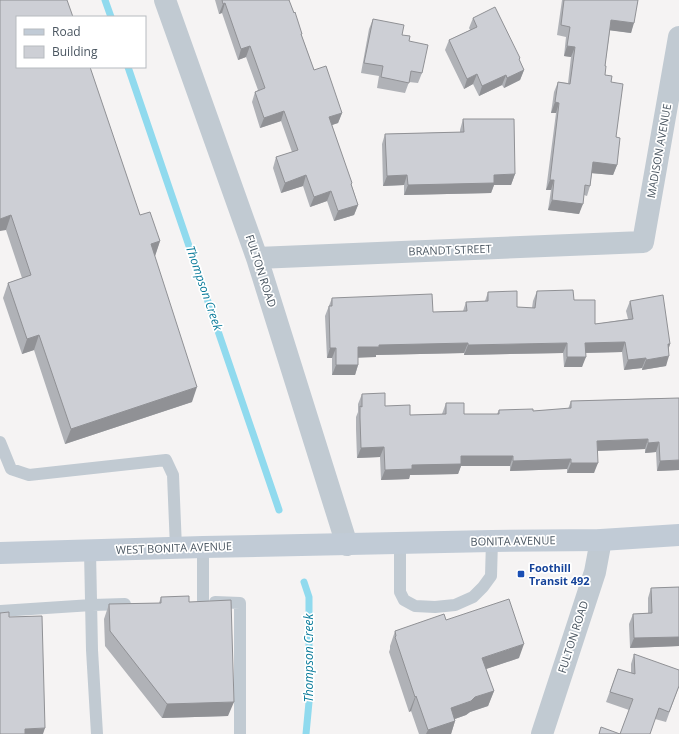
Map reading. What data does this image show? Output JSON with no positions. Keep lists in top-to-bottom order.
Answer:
{
  "streets": {
    "main road": ["BONITA AVENUE", "WEST BONITA AVENUE"],
    "street": ["MADISON AVENUE", "BRANDT STREET", "FULTON ROAD"]
  },
  "crossings": [
    ["MADISON AVENUE", "BRANDT STREET"],
    ["BRANDT STREET", "FULTON ROAD"],
    ["FULTON ROAD", "BONITA AVENUE"],
    ["FULTON ROAD", "WEST BONITA AVENUE"],
    ["BONITA AVENUE", "WEST BONITA AVENUE"]
  ],
  "water": ["Thompson Creek"],
  "places": {
    "transit": ["Foothill Transit 492"]
  },
  "legend": ["Road", "Building"]
}
